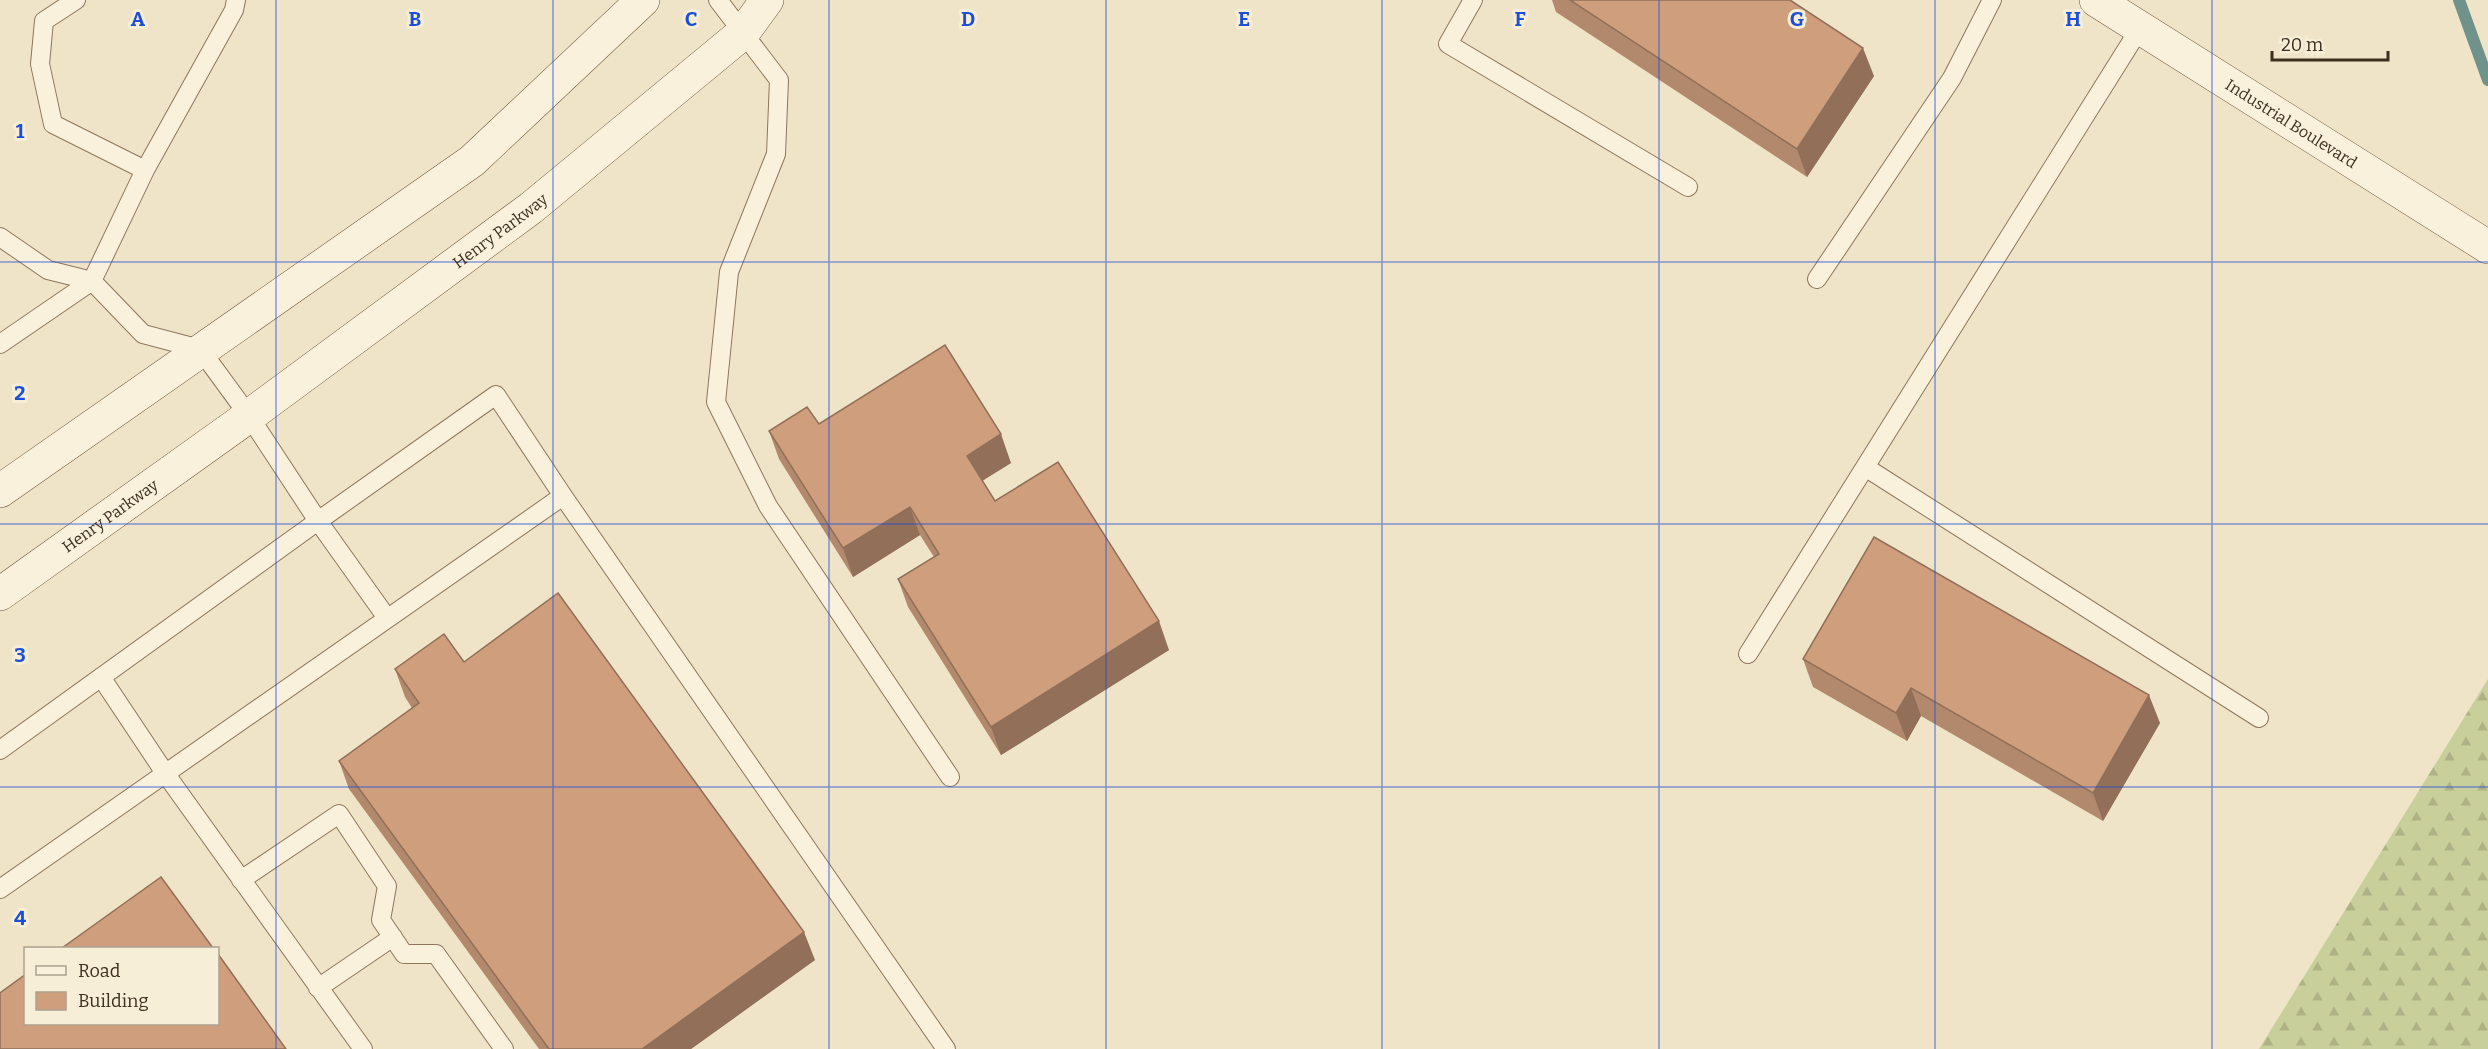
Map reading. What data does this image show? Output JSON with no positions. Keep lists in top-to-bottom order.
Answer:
{
  "streets": {
    "street": ["Industrial Boulevard", "Henry Parkway"]
  },
  "legend": ["Road", "Building"],
  "scale_bar": "20 m",
  "grid": {
    "columns": [
      "A",
      "B",
      "C",
      "D",
      "E",
      "F",
      "G",
      "H"
    ],
    "rows": [
      "1",
      "2",
      "3",
      "4"
    ]
  }
}
